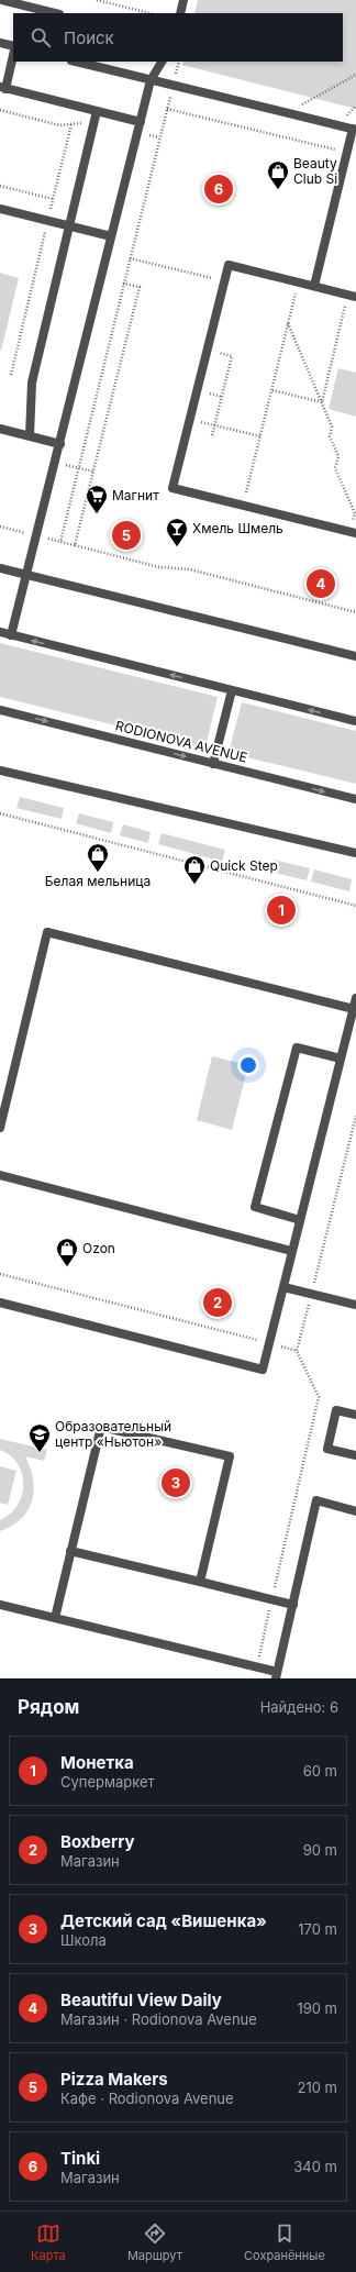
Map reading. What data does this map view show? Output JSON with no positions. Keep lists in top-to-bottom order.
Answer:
{
  "streets": {
    "street": ["RODIONOVA AVENUE"]
  },
  "places": {
    "shop": [
      "Beauty Club Si",
      "Белая мельница",
      "Quick Step",
      "Ozon"
    ],
    "supermarket": ["Магнит"],
    "bar": ["Хмель Шмель"],
    "school or university": ["Образовательный центр «Ньютон»"]
  },
  "page": {
    "search": "Поиск",
    "pins": [
      "6",
      "5",
      "4",
      "1",
      "2",
      "3"
    ],
    "heading": ["Рядом", "Найдено: 6"],
    "list": [
      {
        "mark": "1",
        "name": "Монетка",
        "note": "Супермаркет",
        "value": "60 m"
      },
      {
        "mark": "2",
        "name": "Boxberry",
        "note": "Магазин",
        "value": "90 m"
      },
      {
        "mark": "3",
        "name": "Детский сад «Вишенка»",
        "note": "Школа",
        "value": "170 m"
      },
      {
        "mark": "4",
        "name": "Beautiful View Daily",
        "note": "Магазин · Rodionova Avenue",
        "value": "190 m"
      },
      {
        "mark": "5",
        "name": "Pizza Makers",
        "note": "Кафе · Rodionova Avenue",
        "value": "210 m"
      },
      {
        "mark": "6",
        "name": "Tinki",
        "note": "Магазин",
        "value": "340 m"
      }
    ],
    "nav": ["Карта", "Маршрут", "Сохранённые"]
  }
}
